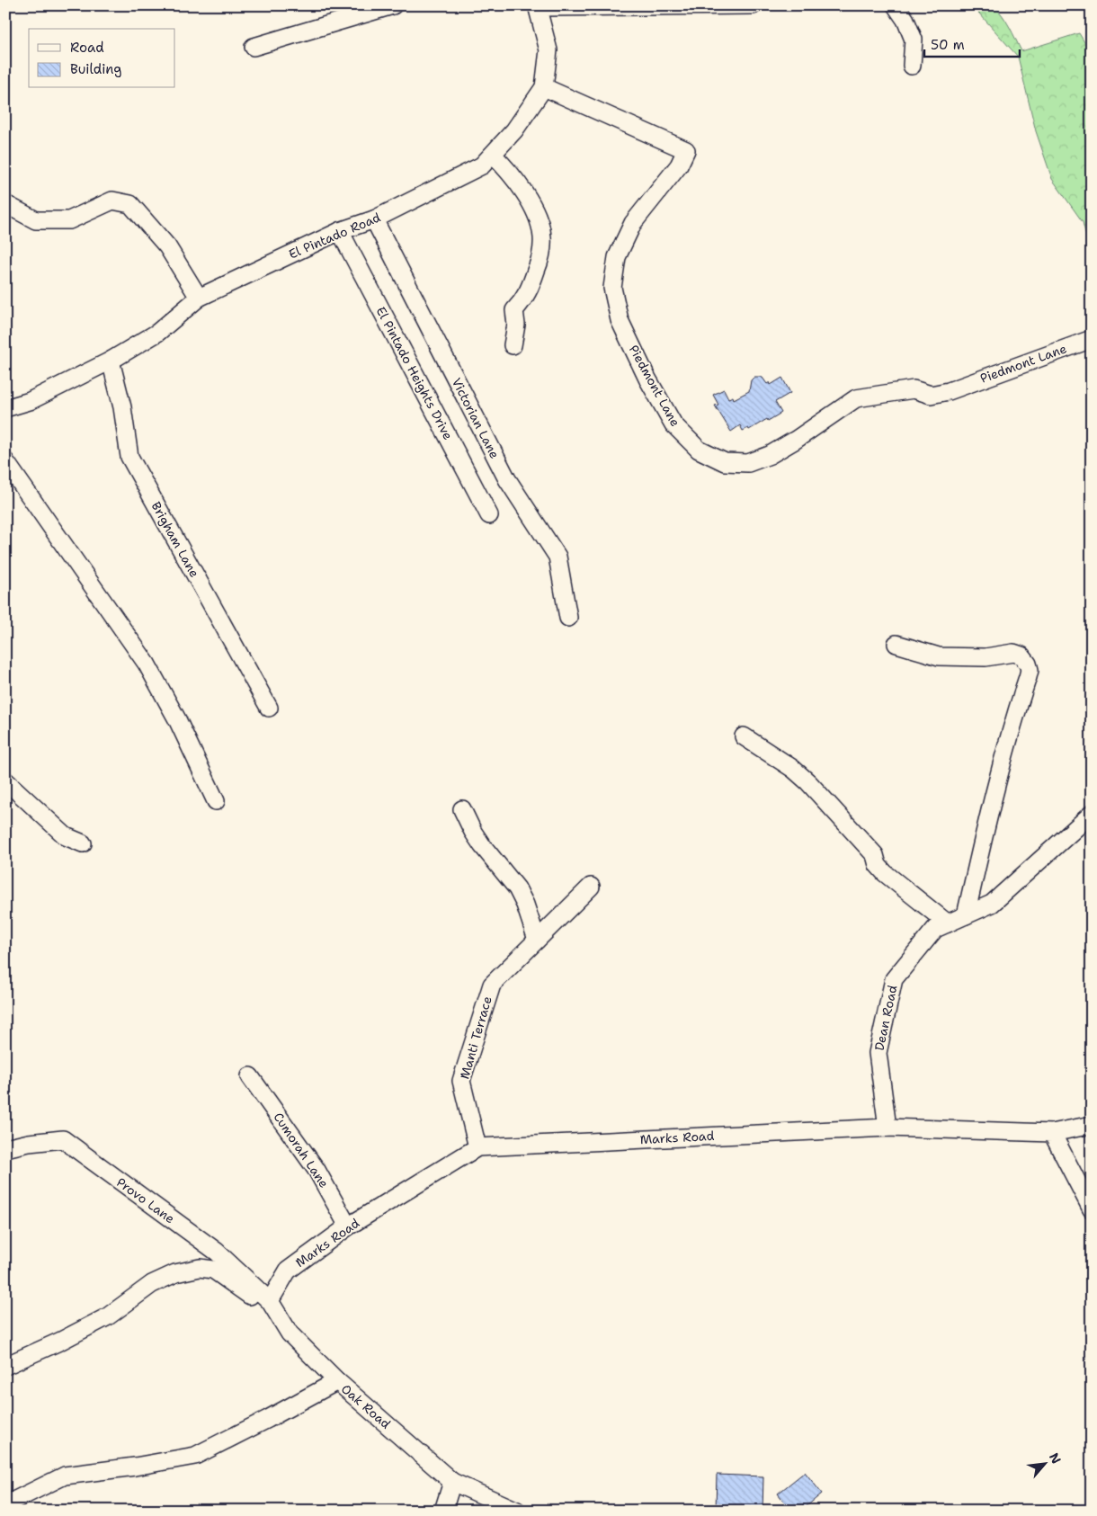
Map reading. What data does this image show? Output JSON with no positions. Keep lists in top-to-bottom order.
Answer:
{
  "streets": {
    "street": [
      "El Pintado Road",
      "Piedmont Lane",
      "El Pintado Heights Drive",
      "Victorian Lane",
      "Brigham Lane",
      "Dean Road",
      "Manti Terrace",
      "Marks Road",
      "Cumorah Lane",
      "Provo Lane",
      "Oak Road"
    ]
  },
  "crossings": [
    ["El Pintado Road", "Piedmont Lane"],
    ["El Pintado Road", "El Pintado Heights Drive"],
    ["El Pintado Road", "Victorian Lane"],
    ["El Pintado Road", "Brigham Lane"],
    ["Dean Road", "Marks Road"],
    ["Manti Terrace", "Marks Road"],
    ["Marks Road", "Cumorah Lane"],
    ["Marks Road", "Provo Lane"],
    ["Marks Road", "Oak Road"],
    ["Provo Lane", "Oak Road"]
  ],
  "legend": ["Road", "Building"],
  "scale_bar": "50 m",
  "north": "top right"
}
